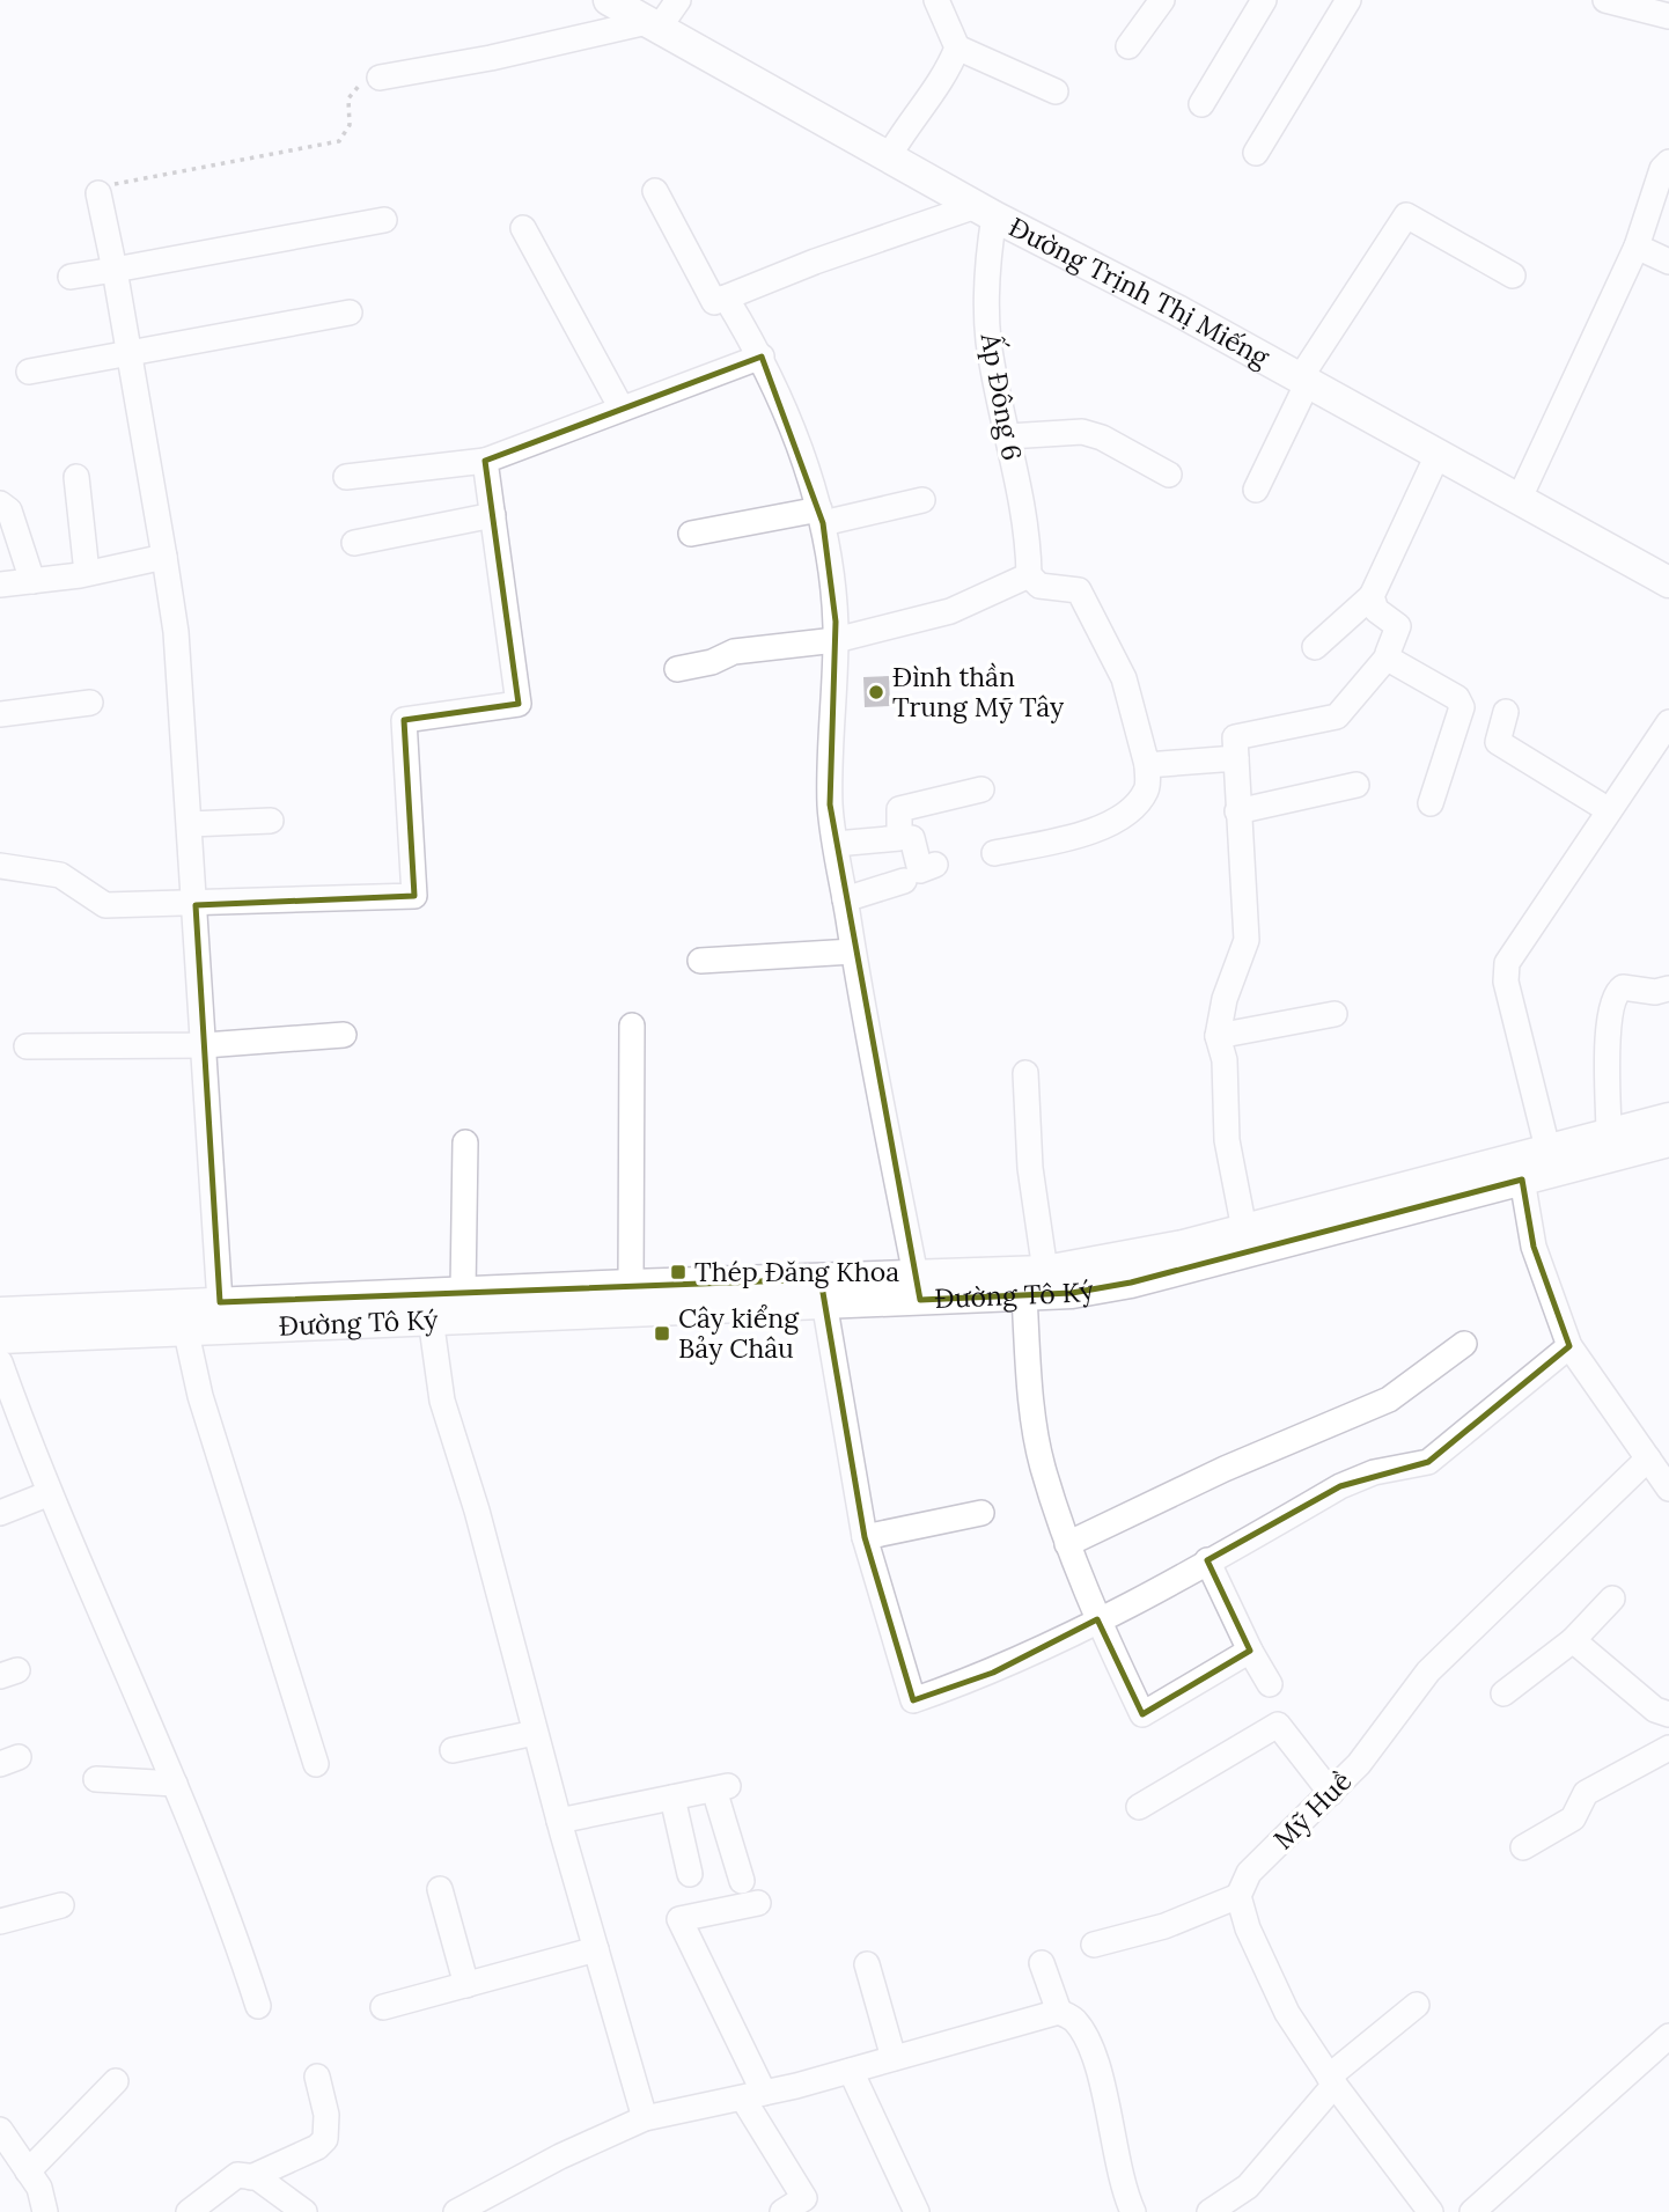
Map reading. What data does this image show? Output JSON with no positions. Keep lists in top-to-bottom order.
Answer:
{
  "streets": {
    "main road": ["Đường Trịnh Thị Miếng", "Đường Tô Ký"],
    "street": ["Ấp Đông 6", "Mỹ Huề"]
  },
  "crossings": [
    ["Đường Trịnh Thị Miếng", "Ấp Đông 6"]
  ],
  "places": {
    "other": ["Đình thần Trung Mỹ Tây"],
    "transit": ["Thép Đăng Khoa", "Cây kiểng Bảy Châu"]
  }
}
